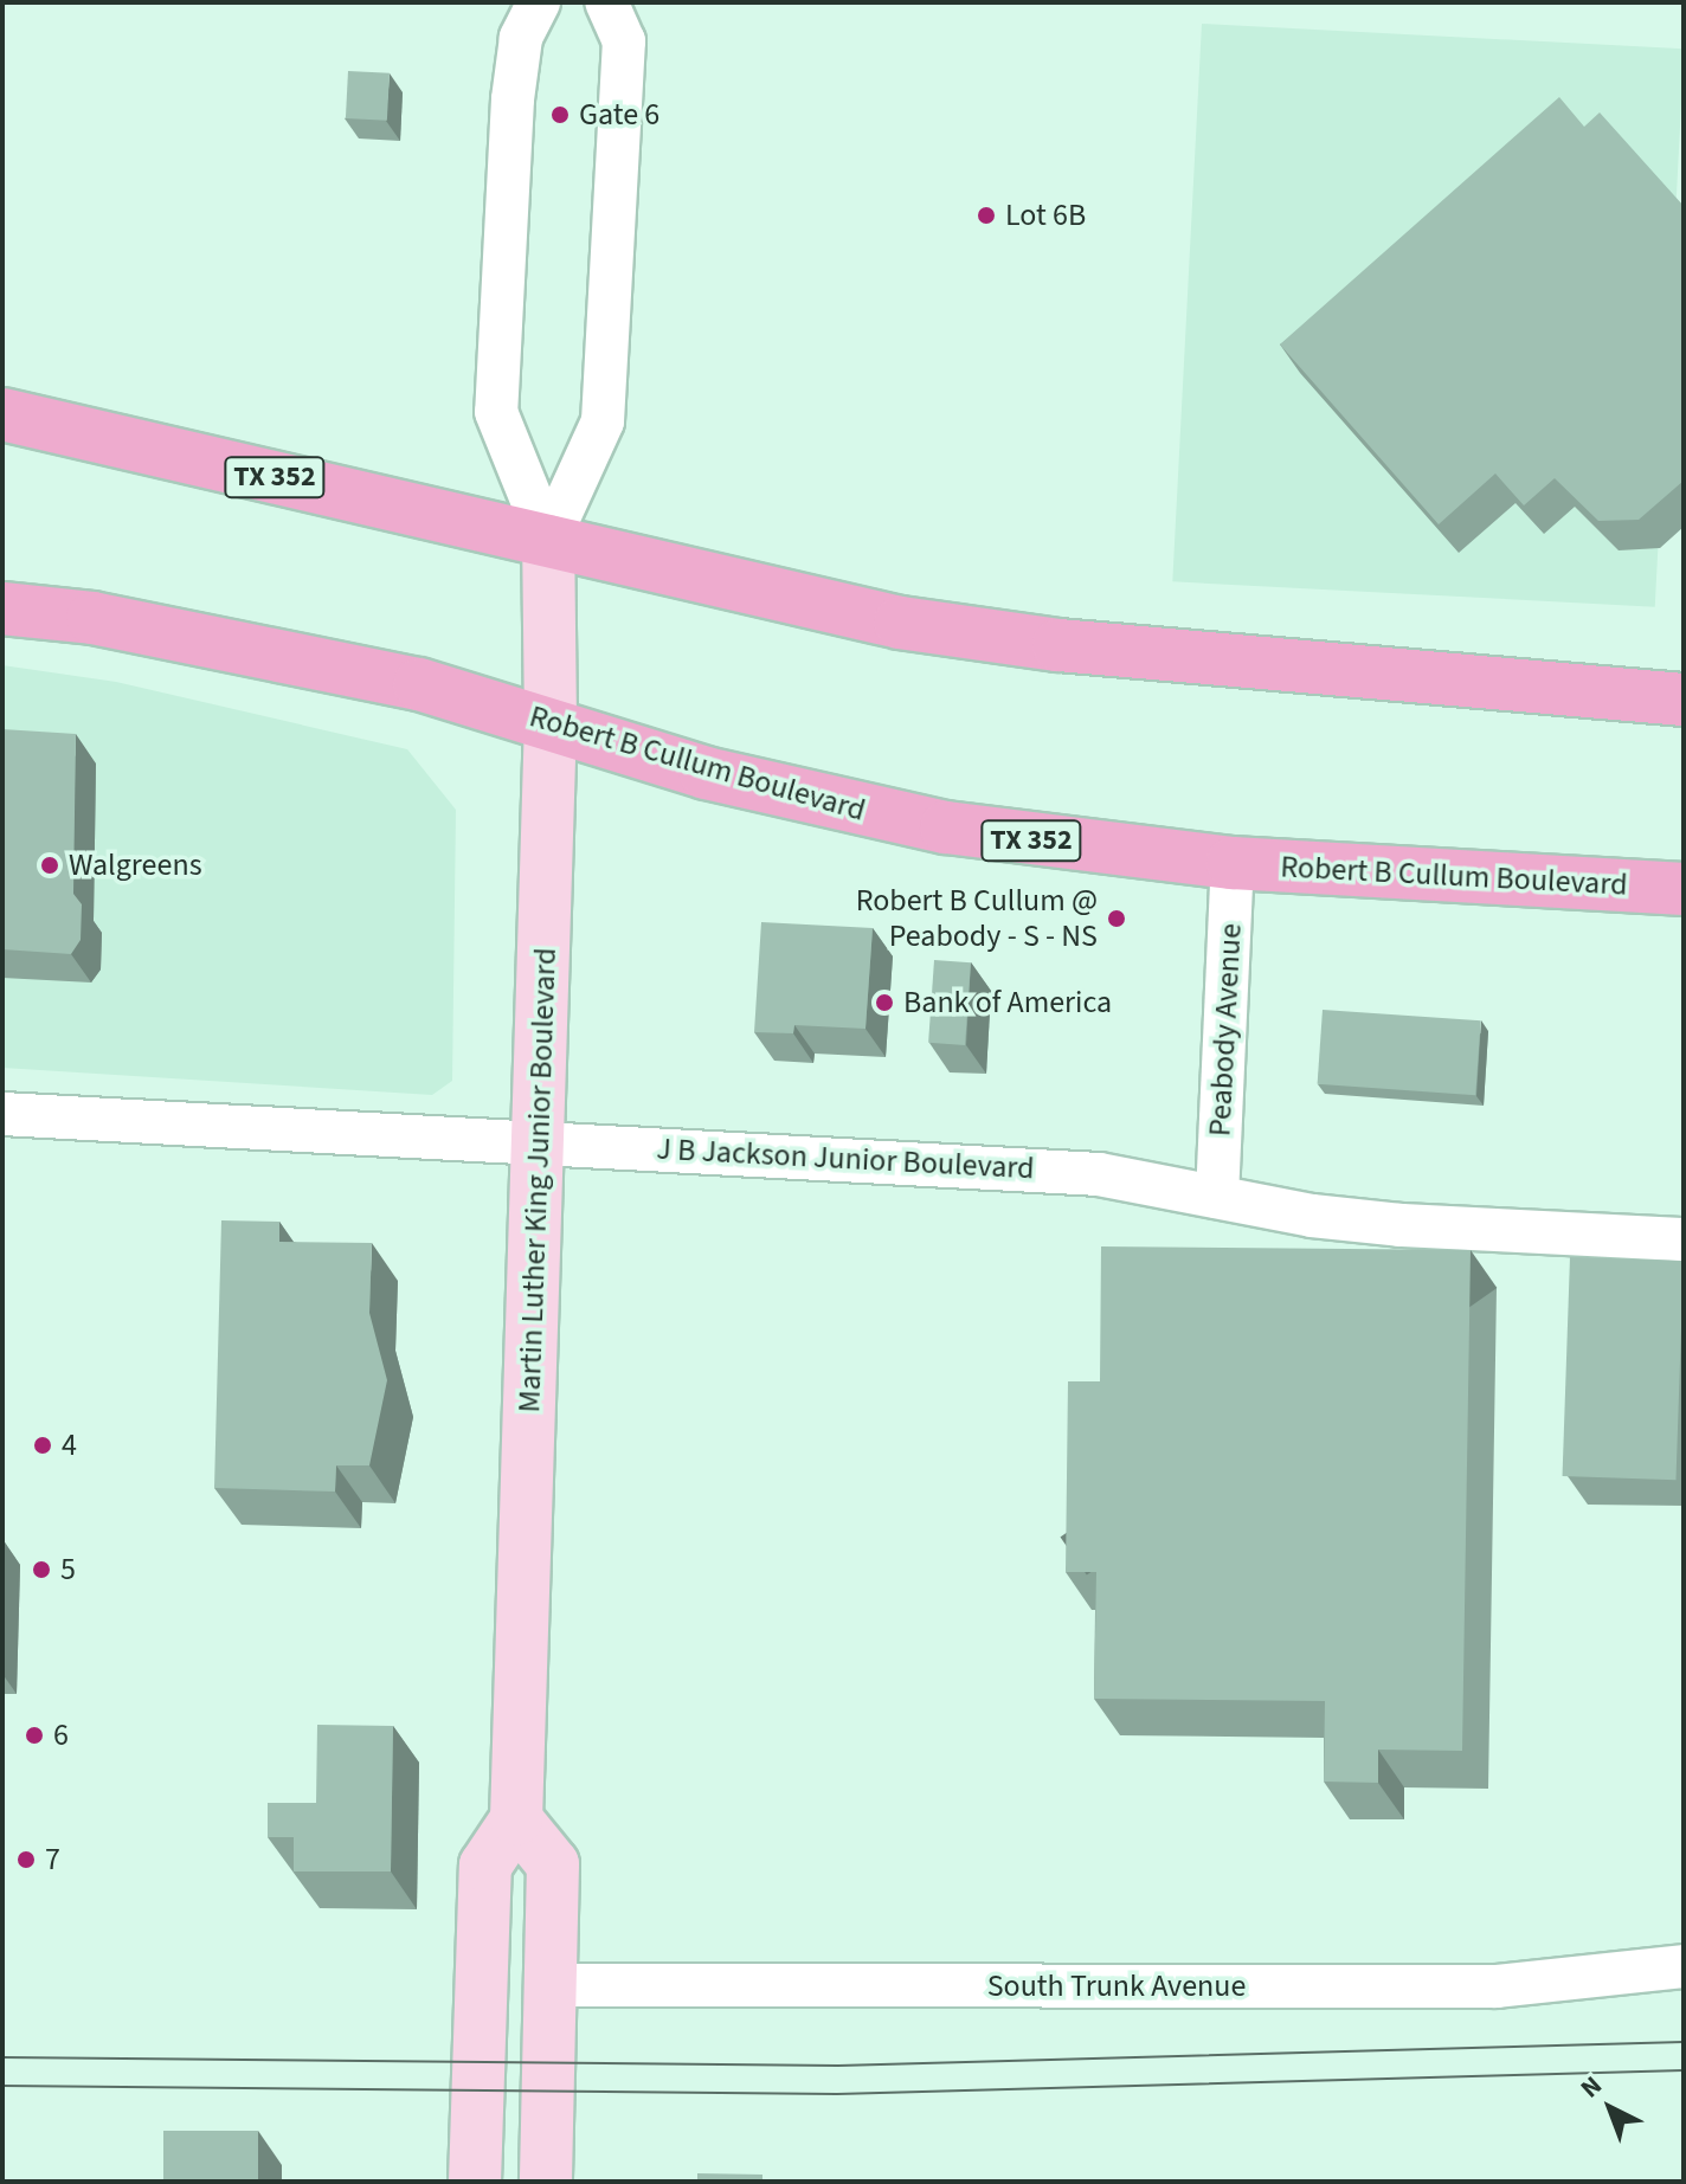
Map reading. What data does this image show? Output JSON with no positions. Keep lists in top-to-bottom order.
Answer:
{
  "streets": {
    "main road": ["TX 352", "Robert B Cullum Boulevard", "Martin Luther King Junior Boulevard"],
    "street": ["Peabody Avenue", "J B Jackson Junior Boulevard", "South Trunk Avenue"]
  },
  "crossings": [
    ["TX 352", "Martin Luther King Junior Boulevard"],
    ["Robert B Cullum Boulevard", "Peabody Avenue"],
    ["Robert B Cullum Boulevard", "Martin Luther King Junior Boulevard"],
    ["Peabody Avenue", "J B Jackson Junior Boulevard"],
    ["J B Jackson Junior Boulevard", "Martin Luther King Junior Boulevard"]
  ],
  "places": [
    "Gate 6",
    "Lot 6B",
    "Walgreens",
    "Robert B Cullum @ Peabody - S - NS",
    "Bank of America",
    "4",
    "5",
    "6",
    "7"
  ],
  "north": "top left"
}
